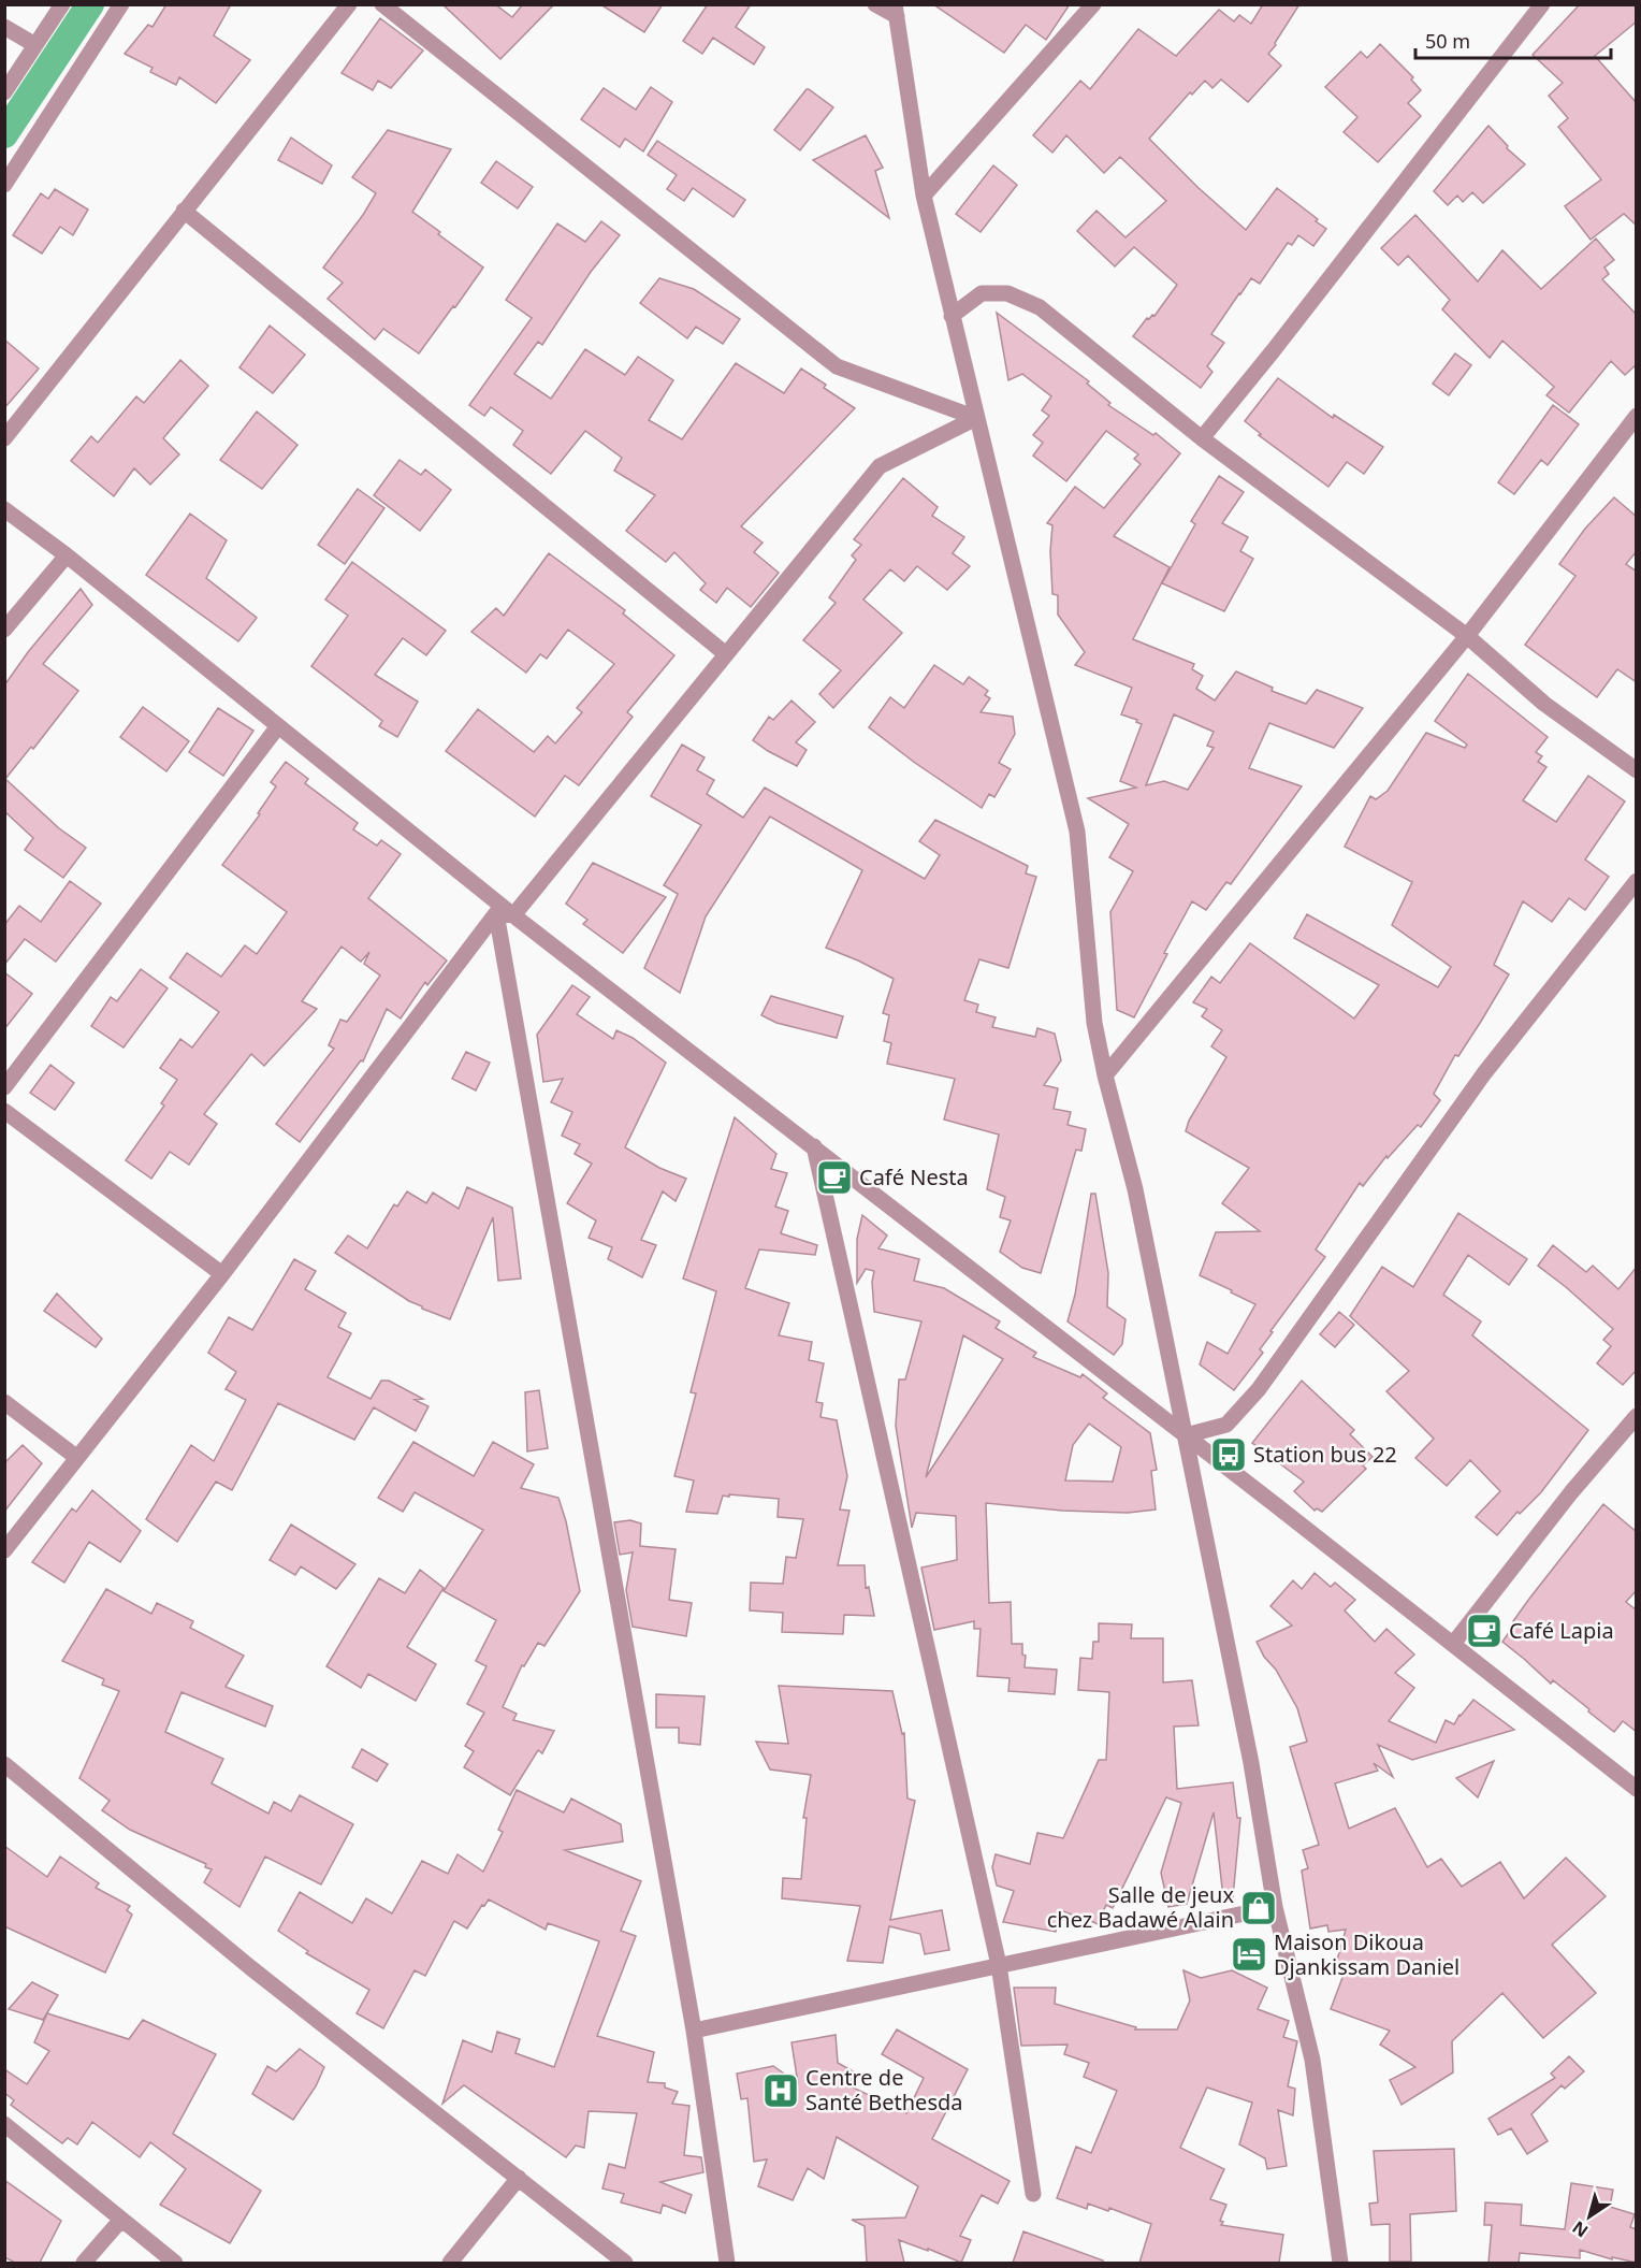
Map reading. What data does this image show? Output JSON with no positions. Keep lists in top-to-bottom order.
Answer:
{
  "places": {
    "cafe": ["Café Nesta", "Café Lapia"],
    "bus stop": ["Station bus 22"],
    "shop": ["Salle de jeux chez Badawé Alain"],
    "hotel": ["Maison Dikoua Djankissam Daniel"],
    "hospital": ["Centre de Santé Bethesda"]
  },
  "scale_bar": "50 m",
  "north": "bottom left"
}
